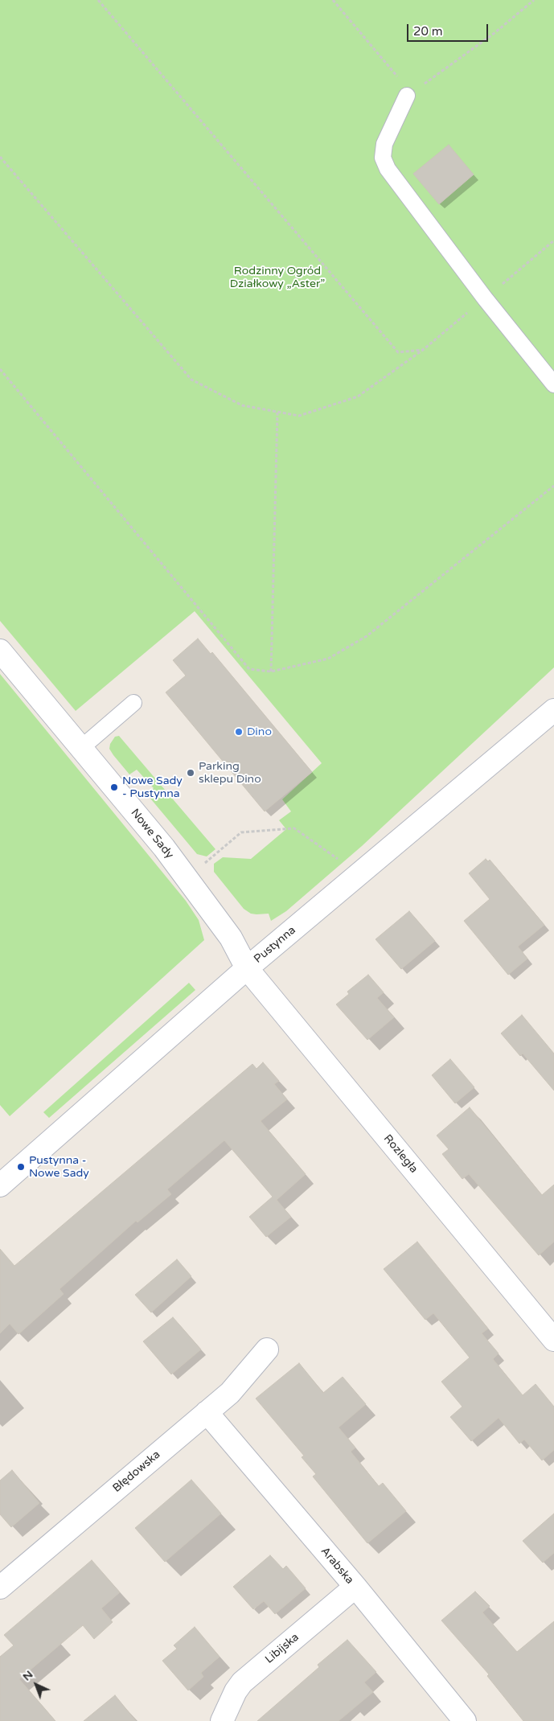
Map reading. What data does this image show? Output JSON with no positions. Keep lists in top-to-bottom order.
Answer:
{
  "streets": {
    "street": [
      "Nowe Sady",
      "Pustynna",
      "Rozległa",
      "Błędowska",
      "Arabska",
      "Libijska"
    ]
  },
  "crossings": [
    ["Nowe Sady", "Pustynna"],
    ["Nowe Sady", "Rozległa"],
    ["Pustynna", "Rozległa"],
    ["Błędowska", "Arabska"],
    ["Arabska", "Libijska"]
  ],
  "parks": ["Rodzinny Ogród Działkowy „Aster”"],
  "places": [
    "Dino",
    "Parking sklepu Dino",
    "Nowe Sady - Pustynna",
    "Pustynna - Nowe Sady"
  ],
  "scale_bar": "20 m",
  "north": "top left"
}
